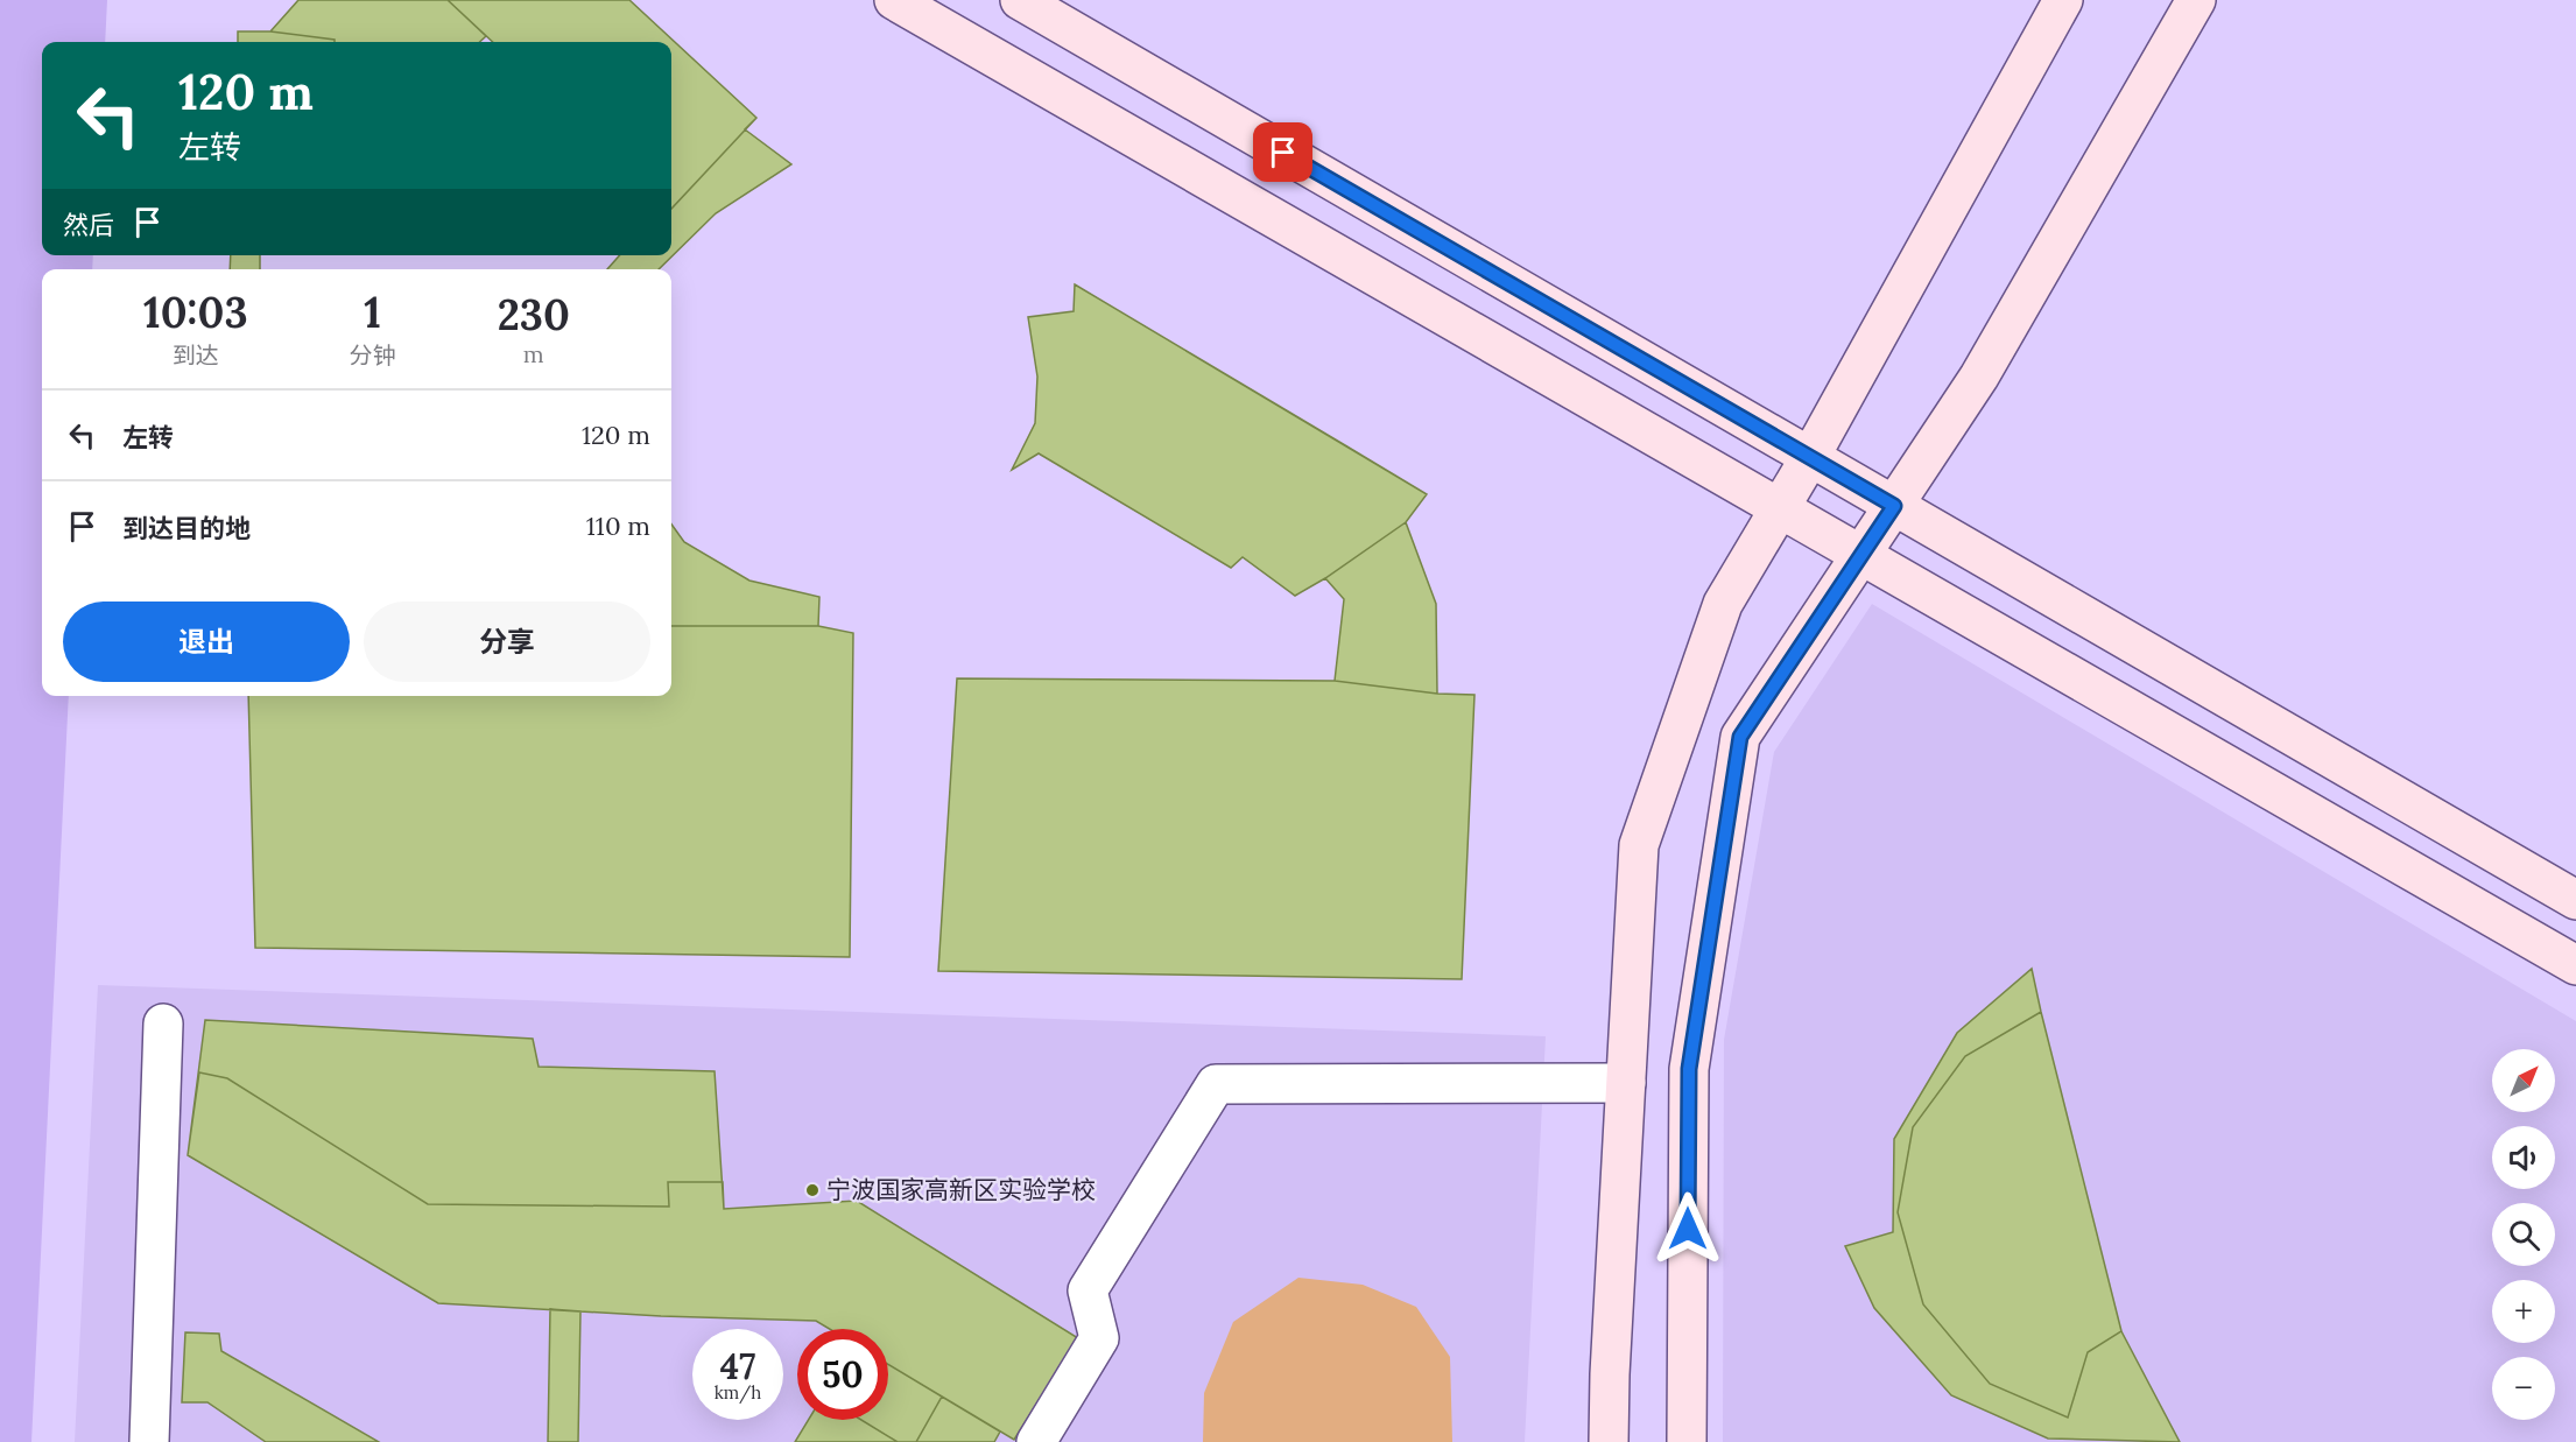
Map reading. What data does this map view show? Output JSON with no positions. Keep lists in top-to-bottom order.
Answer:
{
  "places": ["宁波国家高新区实验学校"],
  "north": "top right",
  "page": {
    "turn": ["120 m", "左转"],
    "then": "然后",
    "eta": [
      "10:03",
      "到达",
      "1",
      "分钟",
      "230",
      "m"
    ],
    "list": [
      {
        "name": "左转",
        "value": "120 m"
      },
      {
        "name": "到达目的地",
        "value": "110 m"
      }
    ],
    "buttons": ["退出", "分享"],
    "map_buttons": ["+", "−"],
    "speed": "47 km/h",
    "limit": "50"
  }
}
